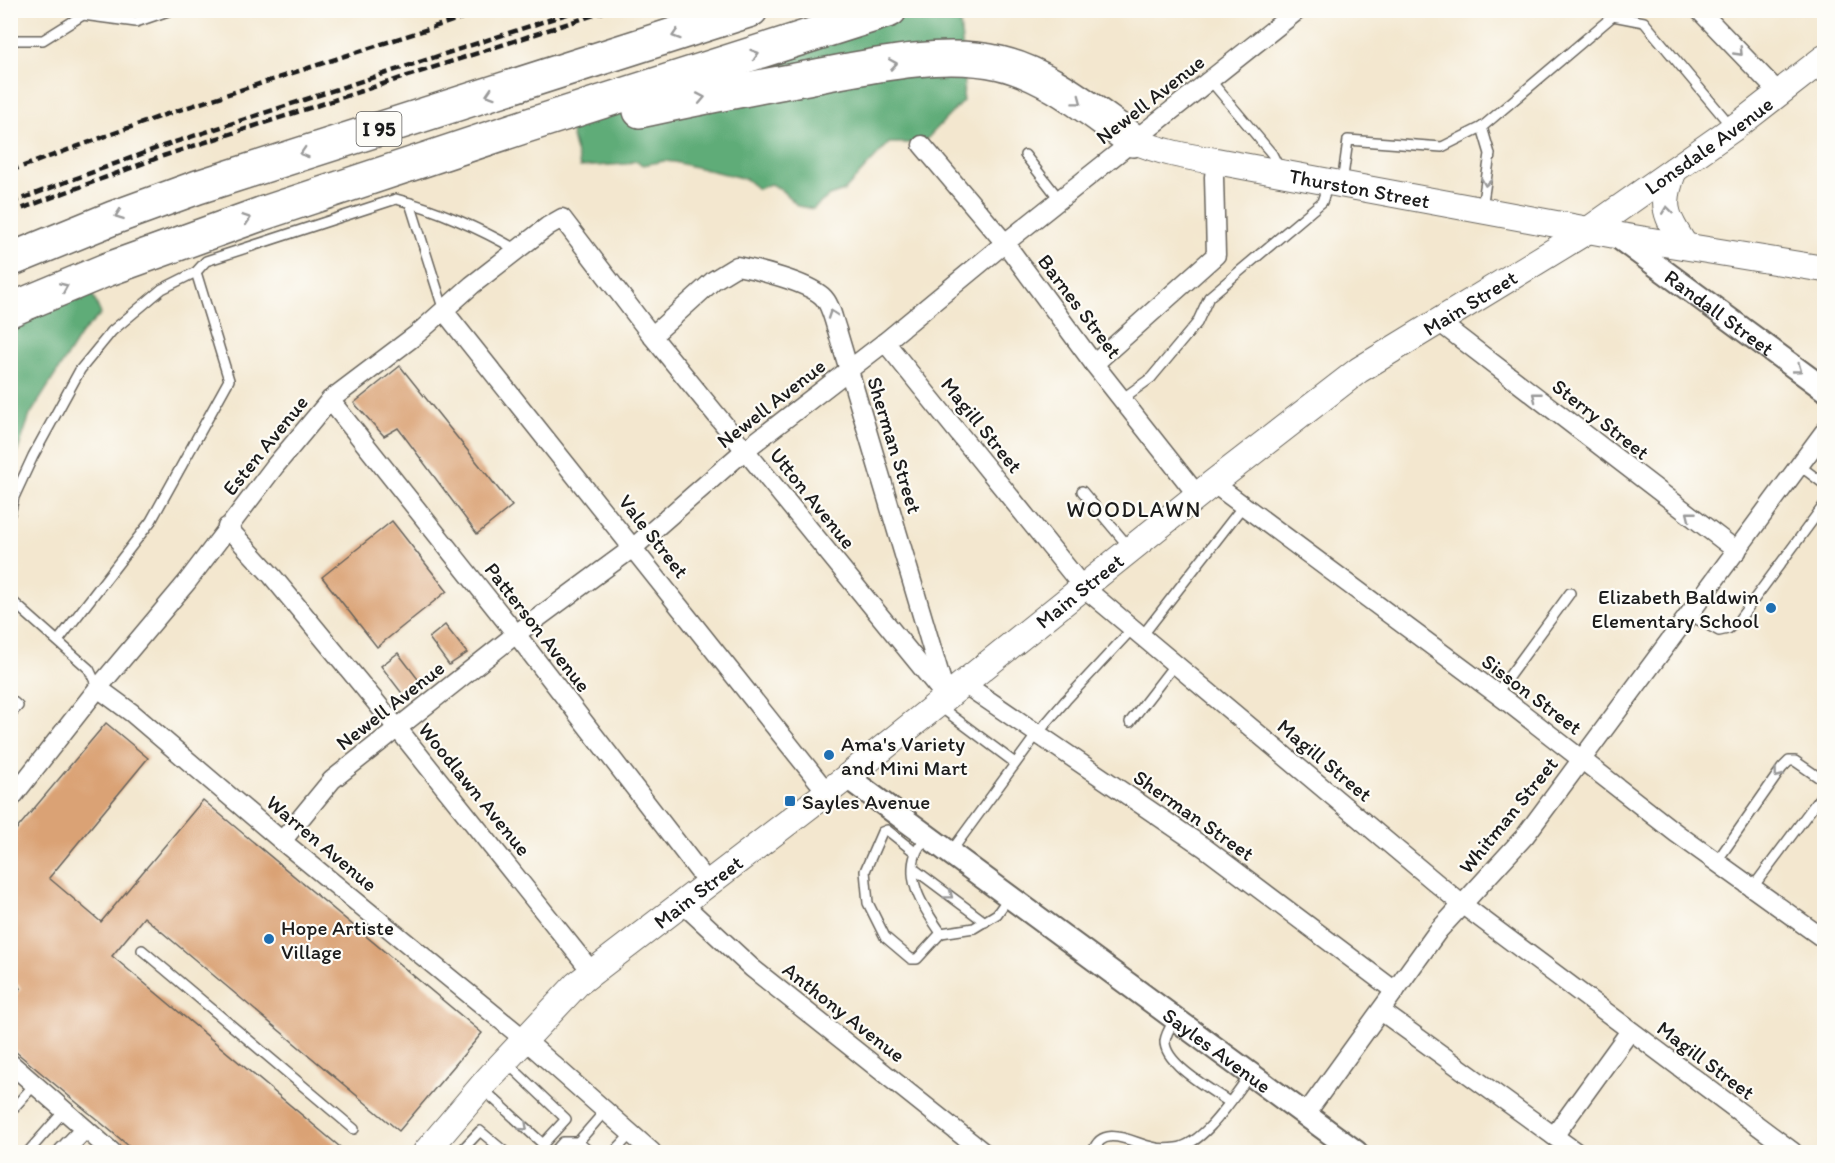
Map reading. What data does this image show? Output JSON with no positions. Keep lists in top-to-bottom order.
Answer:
{
  "streets": {
    "highway": ["I 95"],
    "main road": ["Lonsdale Avenue", "Thurston Street", "Main Street"],
    "street": [
      "Newell Avenue",
      "Barnes Street",
      "Randall Street",
      "Sterry Street",
      "Magill Street",
      "Esten Avenue",
      "Sherman Street",
      "Utton Avenue",
      "Vale Street",
      "Patterson Avenue",
      "Sisson Street",
      "Woodlawn Avenue",
      "Whitman Street",
      "Warren Avenue",
      "Anthony Avenue",
      "Sayles Avenue"
    ]
  },
  "crossings": [
    ["Newell Avenue", "Thurston Street"],
    ["Newell Avenue", "Barnes Street"],
    ["Newell Avenue", "Magill Street"],
    ["Newell Avenue", "Sherman Street"],
    ["Newell Avenue", "Utton Avenue"],
    ["Newell Avenue", "Vale Street"],
    ["Newell Avenue", "Patterson Avenue"],
    ["Newell Avenue", "Woodlawn Avenue"],
    ["Newell Avenue", "Warren Avenue"],
    ["Lonsdale Avenue", "Thurston Street"],
    ["Lonsdale Avenue", "Main Street"],
    ["Thurston Street", "Main Street"],
    ["Main Street", "Barnes Street"],
    ["Main Street", "Sterry Street"],
    ["Main Street", "Magill Street"],
    ["Main Street", "Sherman Street"],
    ["Main Street", "Utton Avenue"],
    ["Main Street", "Vale Street"],
    ["Main Street", "Patterson Avenue"],
    ["Main Street", "Sisson Street"],
    ["Main Street", "Woodlawn Avenue"],
    ["Main Street", "Warren Avenue"],
    ["Main Street", "Anthony Avenue"],
    ["Main Street", "Sayles Avenue"],
    ["Barnes Street", "Sisson Street"],
    ["Sterry Street", "Whitman Street"],
    ["Magill Street", "Whitman Street"],
    ["Esten Avenue", "Utton Avenue"],
    ["Esten Avenue", "Vale Street"],
    ["Esten Avenue", "Patterson Avenue"],
    ["Esten Avenue", "Woodlawn Avenue"],
    ["Esten Avenue", "Warren Avenue"],
    ["Sherman Street", "Utton Avenue"],
    ["Sherman Street", "Whitman Street"],
    ["Vale Street", "Sayles Avenue"],
    ["Sisson Street", "Whitman Street"]
  ],
  "one_way": ["Randall Street", "Sterry Street"],
  "districts": ["WOODLAWN"],
  "places": {
    "other": ["Elizabeth Baldwin Elementary School", "Ama's Variety and Mini Mart", "Hope Artiste Village"],
    "transit": ["Sayles Avenue"]
  }
}
